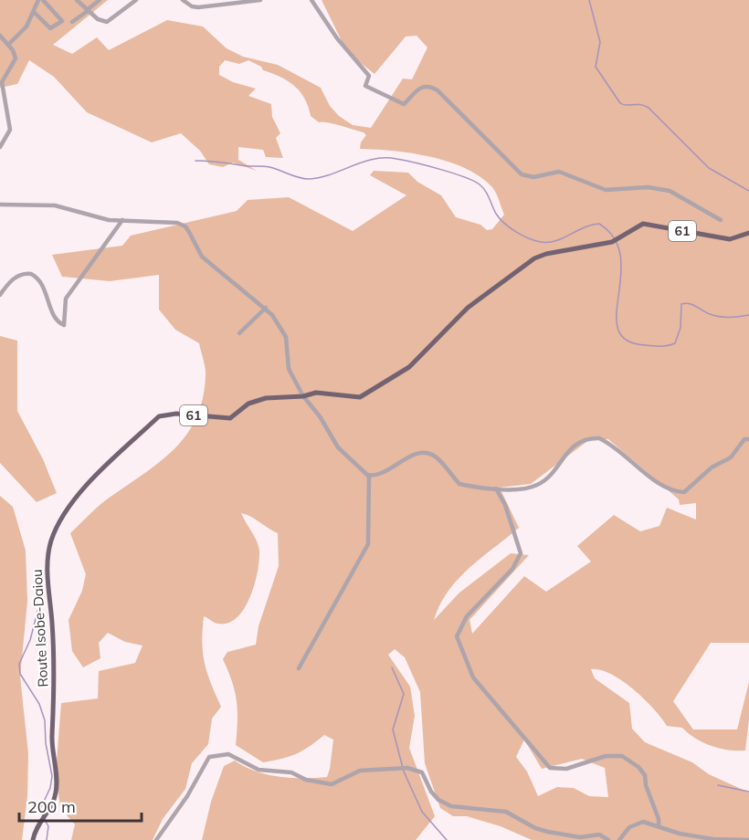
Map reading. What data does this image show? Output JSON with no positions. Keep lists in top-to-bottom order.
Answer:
{
  "streets": {
    "main road": ["61", "Route Isobe-Daiou"]
  },
  "scale_bar": "200 m"
}
